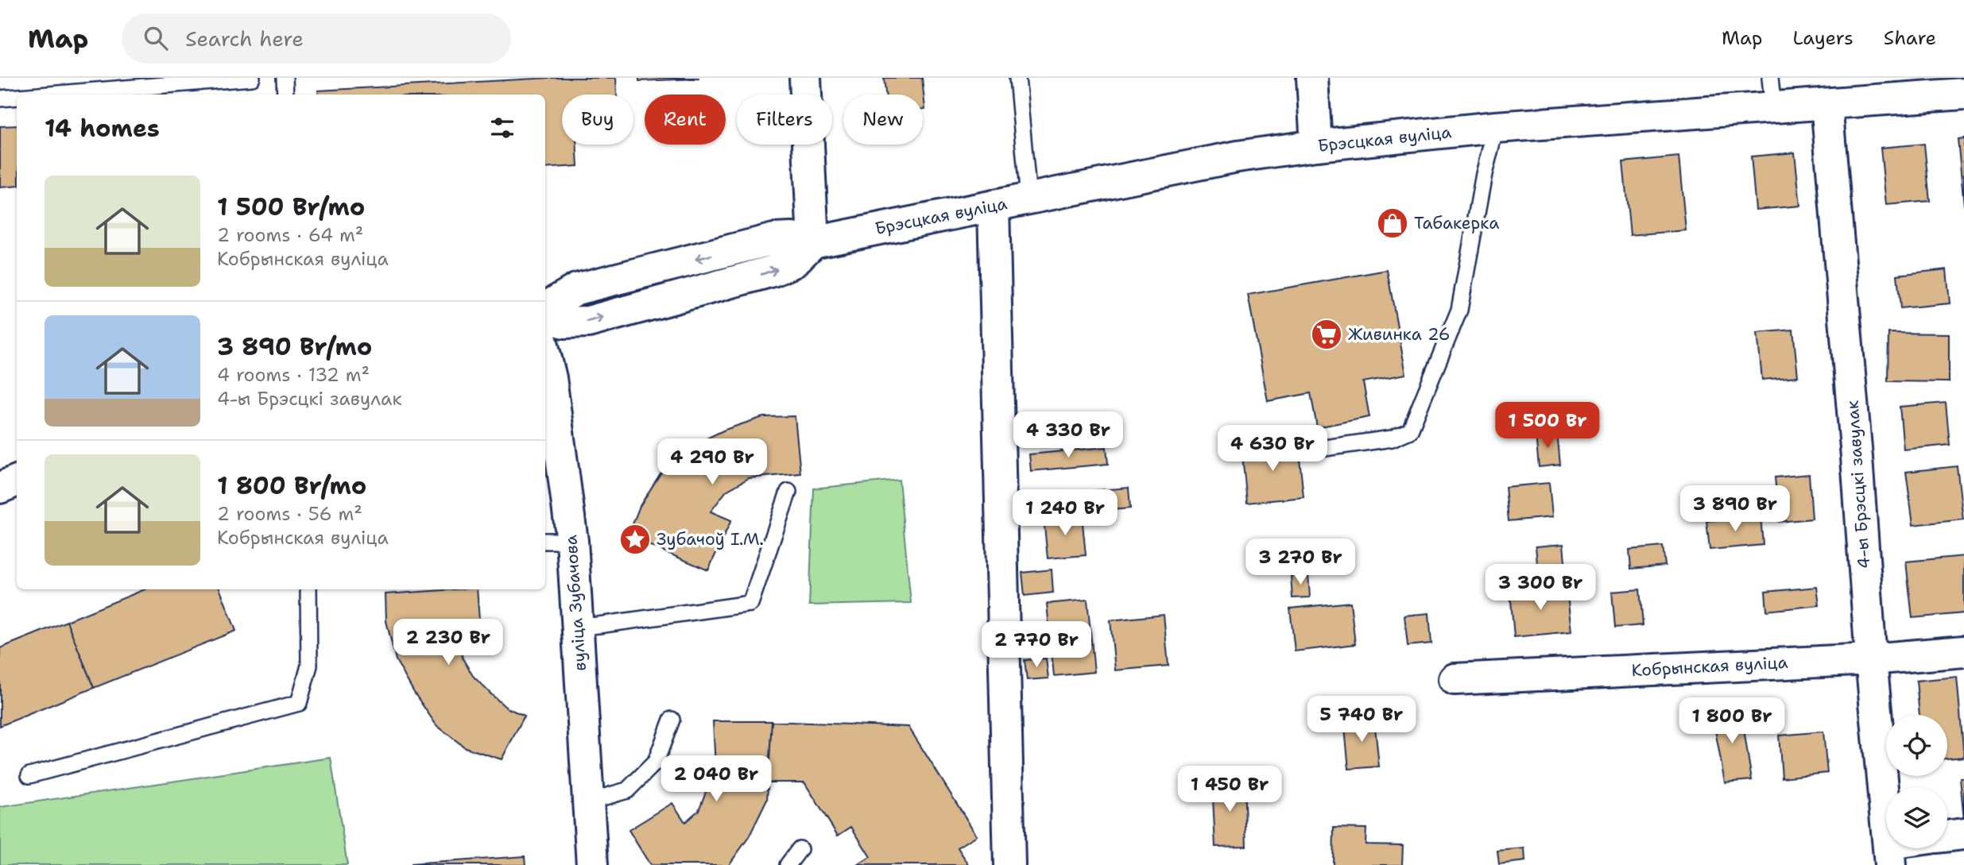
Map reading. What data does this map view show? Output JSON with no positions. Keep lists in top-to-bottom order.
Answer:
{
  "streets": {
    "street": [
      "Брэсцкая вуліца",
      "4-ы Брэсцкі завулак",
      "вуліца Зубачова",
      "Кобрынская вуліца"
    ]
  },
  "crossings": [
    ["Брэсцкая вуліца", "4-ы Брэсцкі завулак"],
    ["4-ы Брэсцкі завулак", "Кобрынская вуліца"]
  ],
  "places": {
    "shop": ["Табакерка"],
    "supermarket": ["Живинка 26"],
    "place": ["Зубачоў І.М."]
  },
  "page": {
    "header": "Map",
    "search": "Search here",
    "nav": ["Map", "Layers", "Share"],
    "chip": [
      "Buy",
      "Rent",
      "Filters",
      "New"
    ],
    "heading": "14 homes",
    "list": [
      {
        "name": "1 500 Br/mo",
        "note": "2 rooms · 64 m² · Кобрынская вуліца"
      },
      {
        "name": "3 890 Br/mo",
        "note": "4 rooms · 132 m² · 4-ы Брэсцкі завулак"
      },
      {
        "name": "1 800 Br/mo",
        "note": "2 rooms · 56 m² · Кобрынская вуліца"
      }
    ],
    "price": [
      "1 500 Br",
      "4 330 Br",
      "4 630 Br",
      "4 290 Br",
      "3 890 Br",
      "1 240 Br",
      "3 270 Br",
      "3 300 Br",
      "2 230 Br",
      "2 770 Br",
      "5 740 Br",
      "1 800 Br",
      "2 040 Br",
      "1 450 Br"
    ]
  }
}
